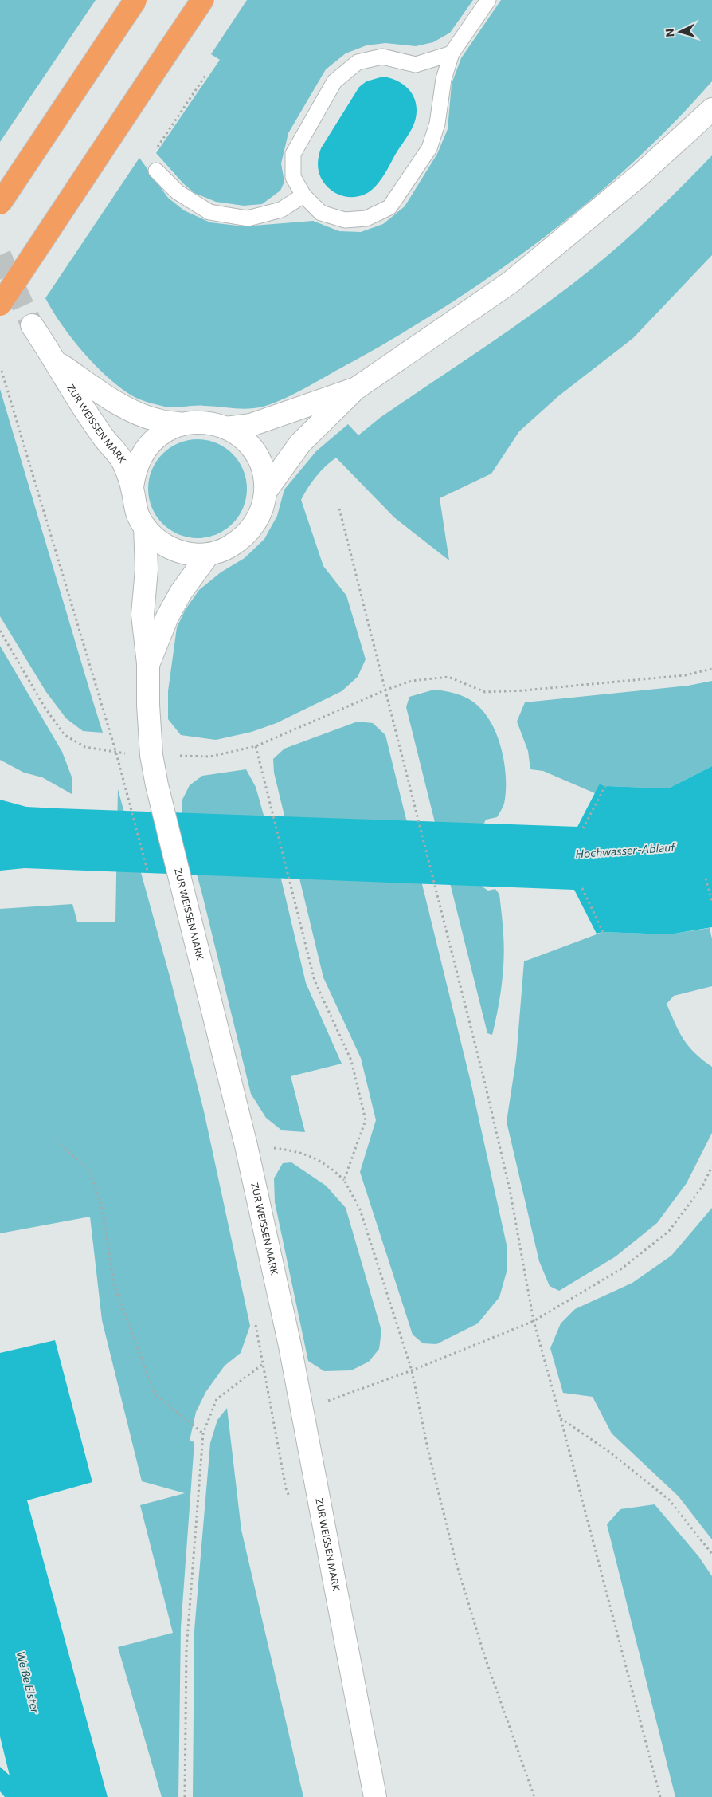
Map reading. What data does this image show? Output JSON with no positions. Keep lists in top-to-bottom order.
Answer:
{
  "streets": {
    "main road": ["ZUR WEISSEN MARK"]
  },
  "water": ["Hochwasser-Ablauf", "Weiße Elster"],
  "north": "left"
}
